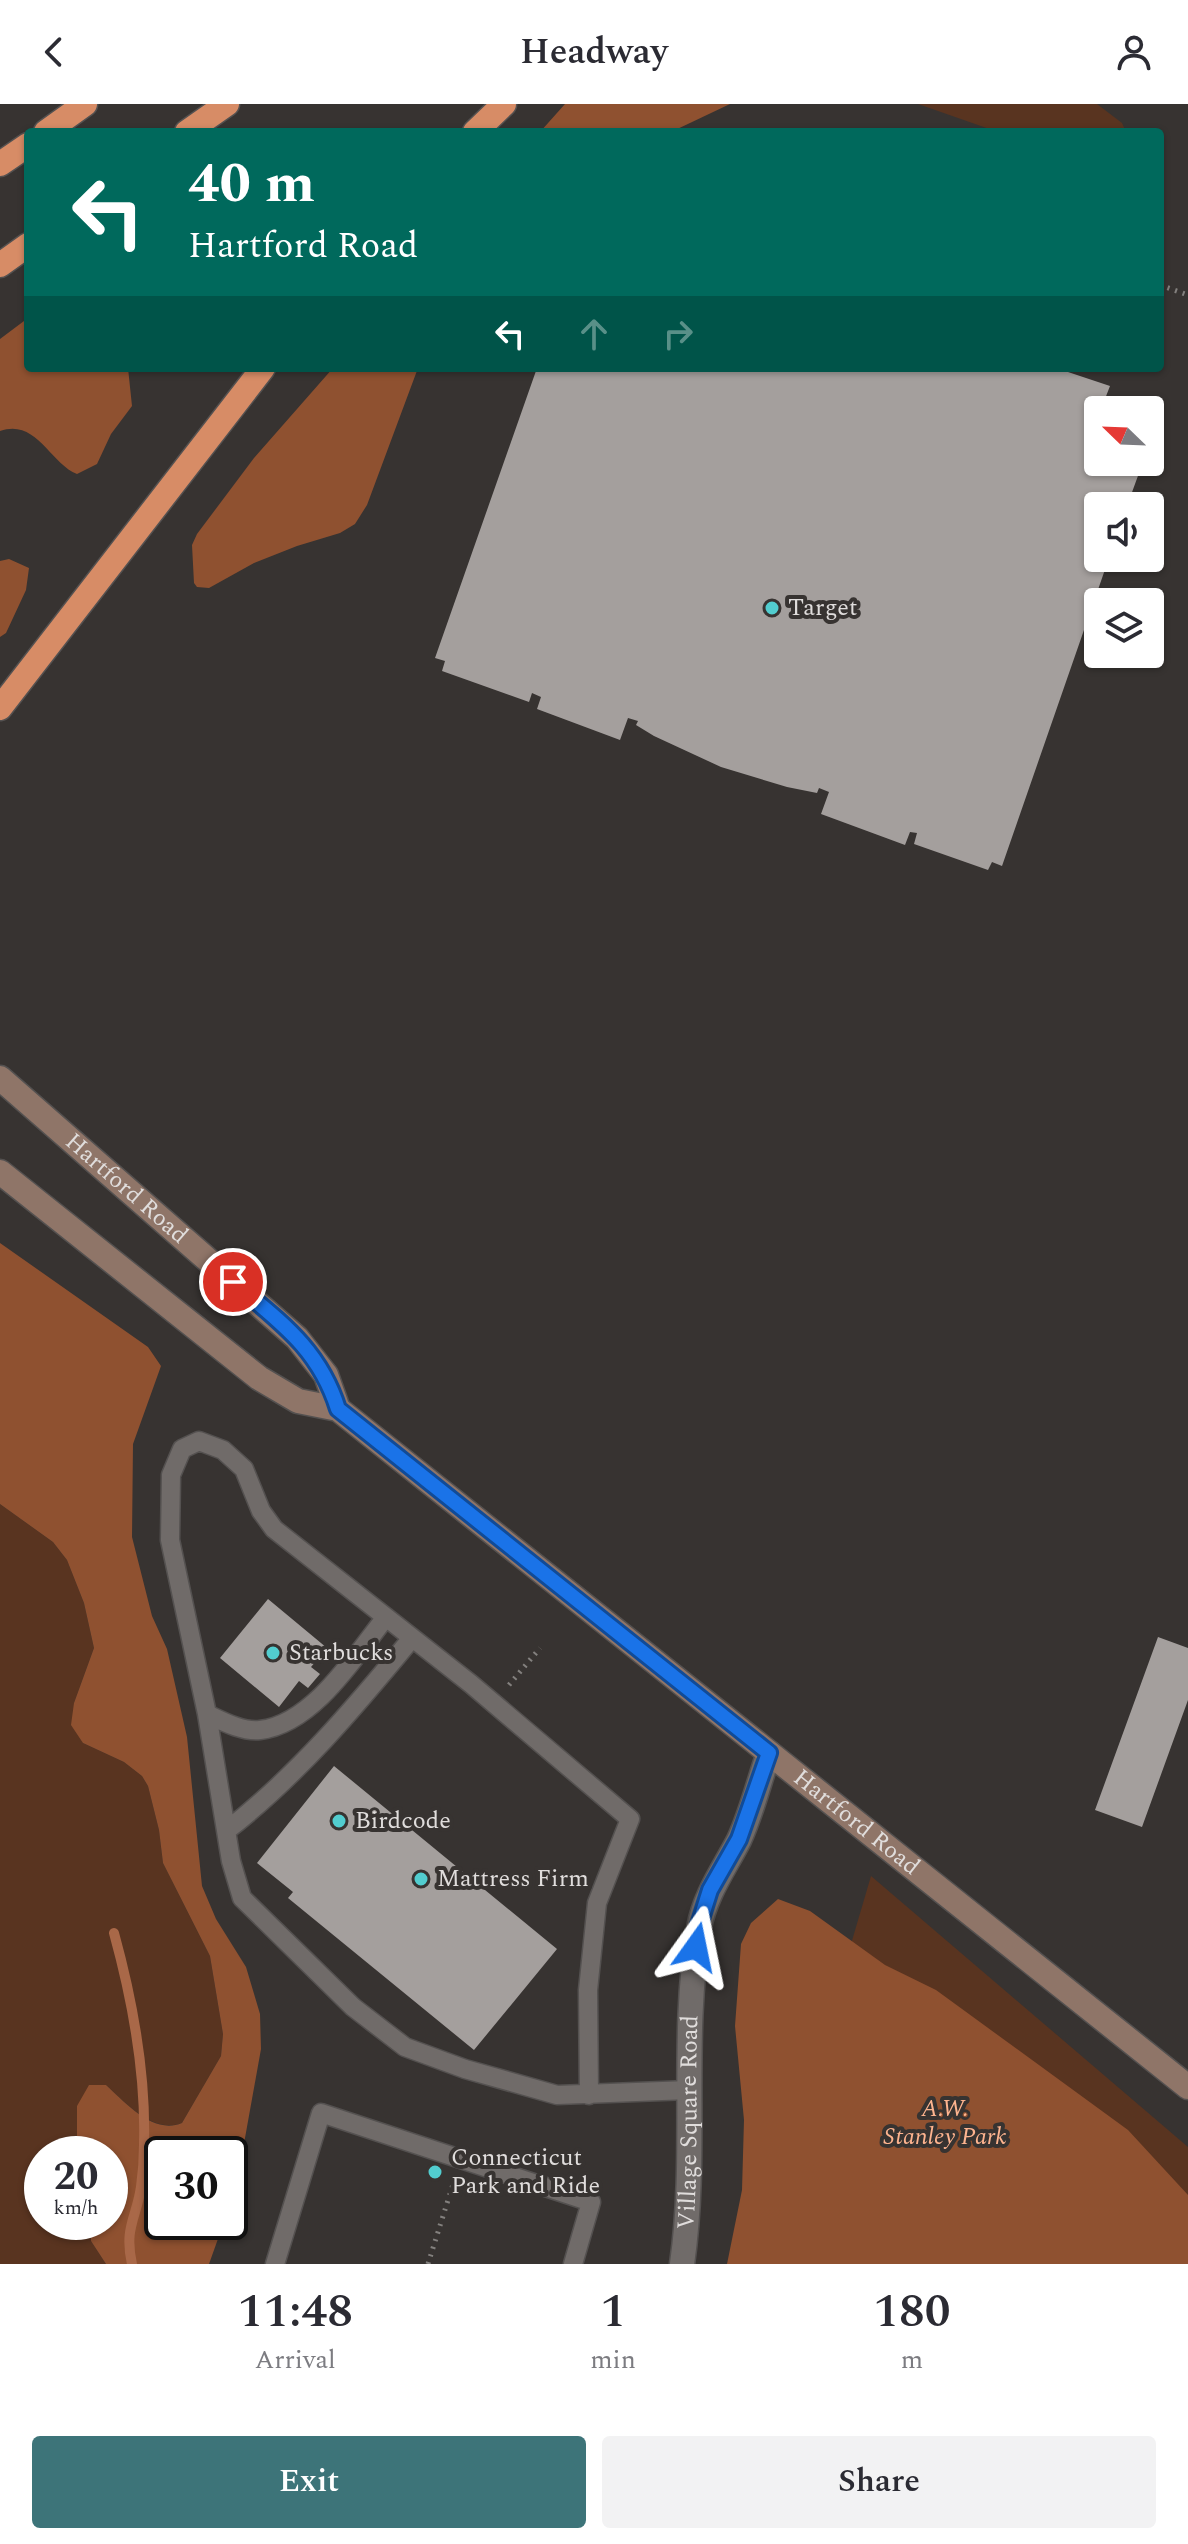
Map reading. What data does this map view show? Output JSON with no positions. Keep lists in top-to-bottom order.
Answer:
{
  "streets": {
    "main road": ["Hartford Road"],
    "street": ["Village Square Road"]
  },
  "crossings": [
    ["Hartford Road", "Village Square Road"]
  ],
  "parks": ["A.W. Stanley Park"],
  "places": [
    "Target",
    "Starbucks",
    "Birdcode",
    "Mattress Firm",
    "Connecticut Park and Ride"
  ],
  "north": "top left",
  "page": {
    "header": "Headway",
    "turn": ["40 m", "Hartford Road"],
    "speed": "20 km/h",
    "limit": "30",
    "eta": [
      "11:48",
      "Arrival",
      "1",
      "min",
      "180",
      "m"
    ],
    "buttons": ["Exit", "Share"]
  }
}
